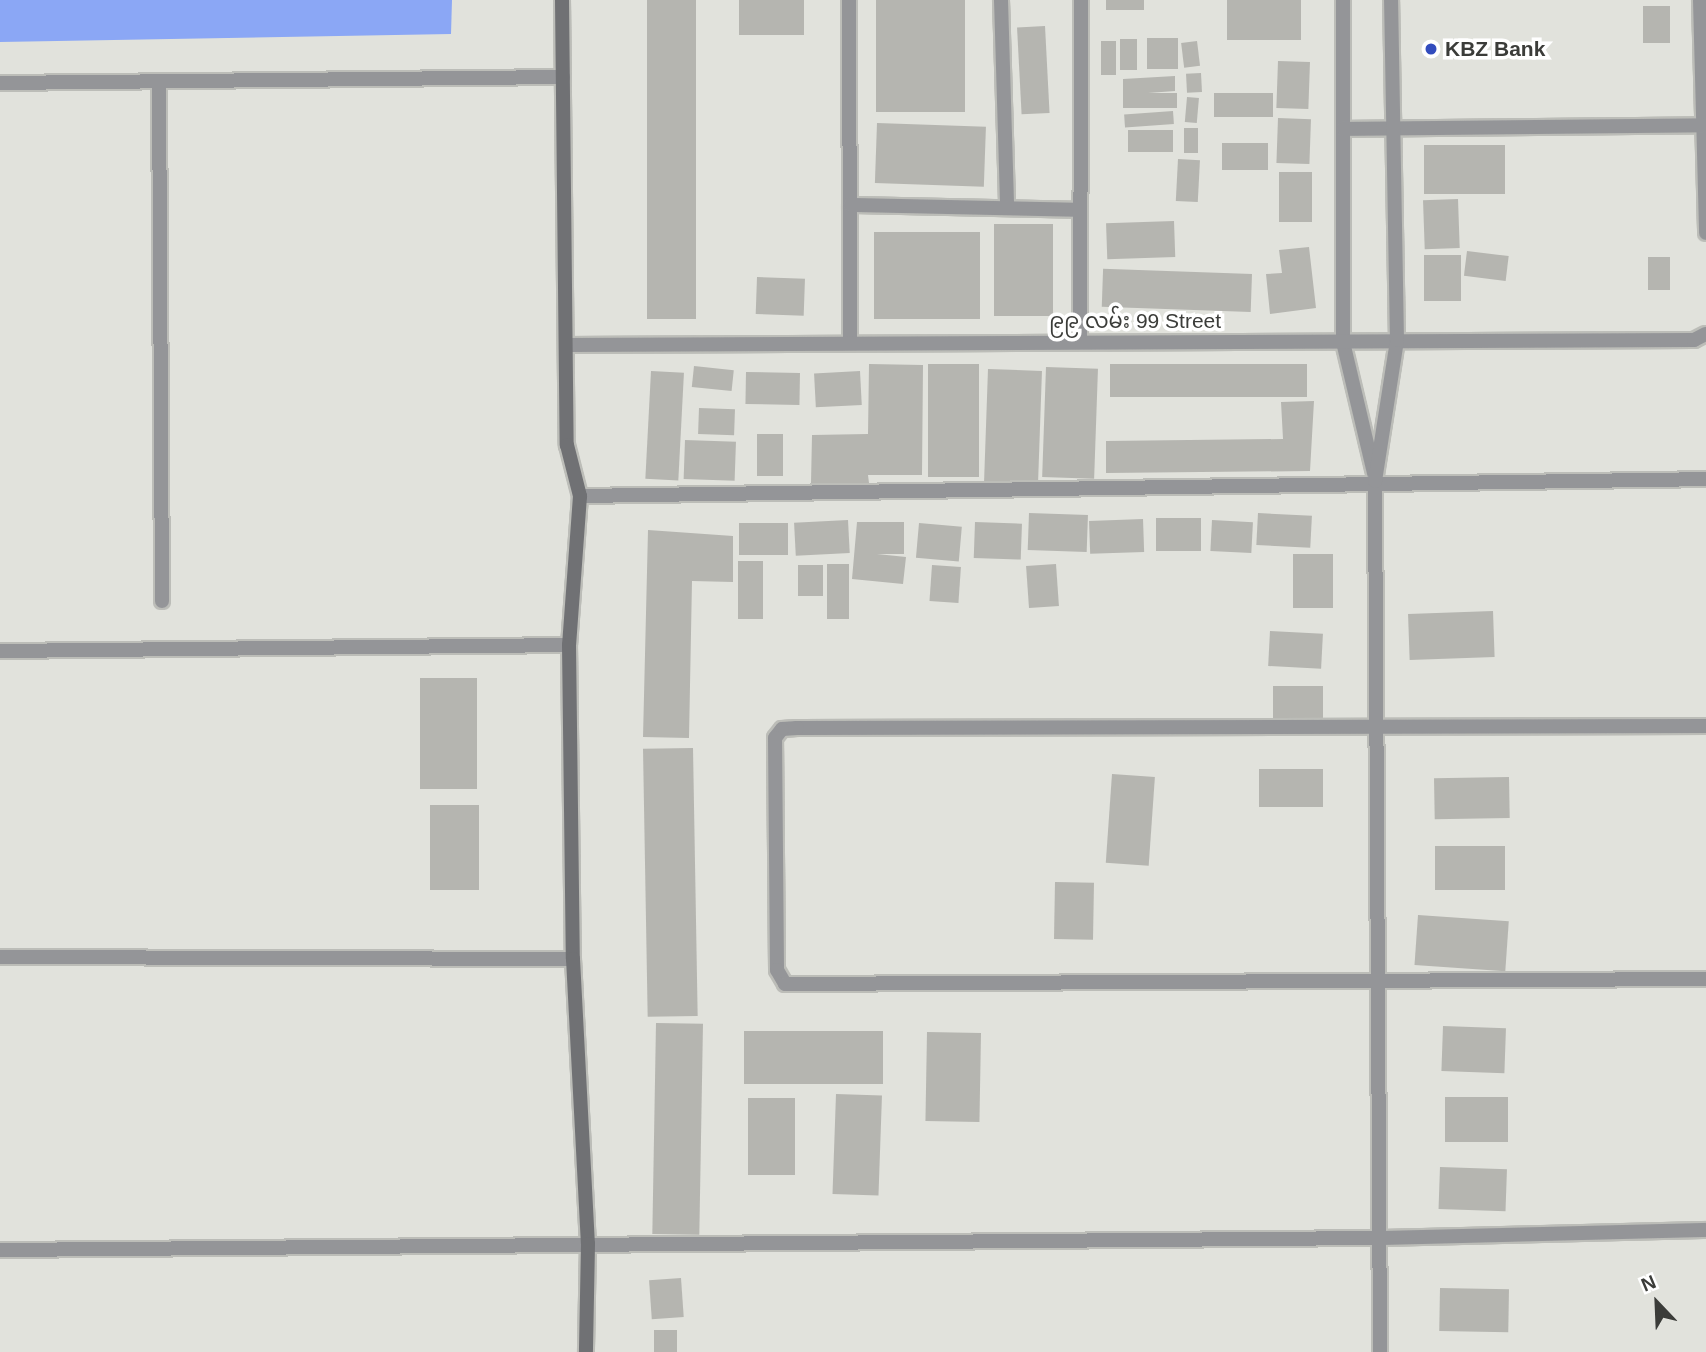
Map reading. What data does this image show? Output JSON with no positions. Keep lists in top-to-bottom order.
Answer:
{
  "streets": {
    "street": ["၉၉ လမ်း 99 Street"]
  },
  "places": ["KBZ Bank"],
  "north": "top left"
}
